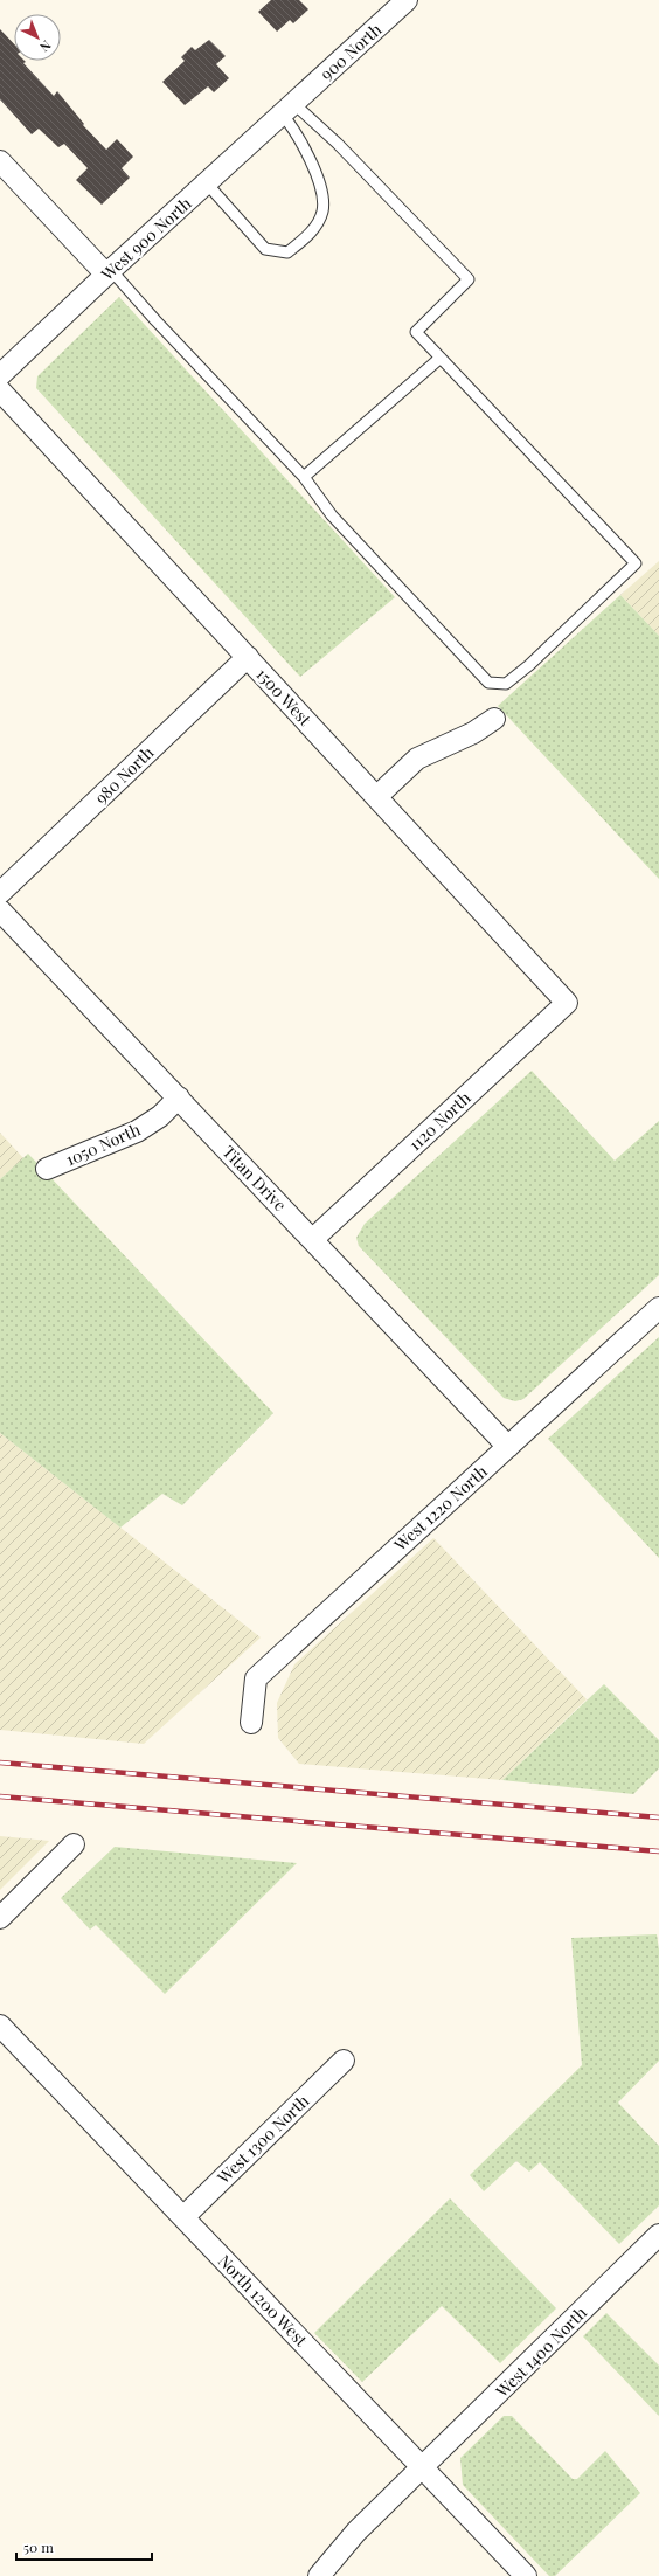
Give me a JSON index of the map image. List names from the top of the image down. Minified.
{"streets":{"street":["900 North","West 900 North","1500 West","980 North","1120 North","1050 North","Titan Drive","West 1220 North","West 1300 North","North 1200 West","West 1400 North"]},"crossings":[["900 North","West 900 North"],["1500 West","980 North"],["1500 West","1120 North"],["1120 North","Titan Drive"],["1050 North","Titan Drive"],["Titan Drive","West 1220 North"],["West 1300 North","North 1200 West"],["North 1200 West","West 1400 North"]],"scale_bar":"50 m","north":"bottom right"}
